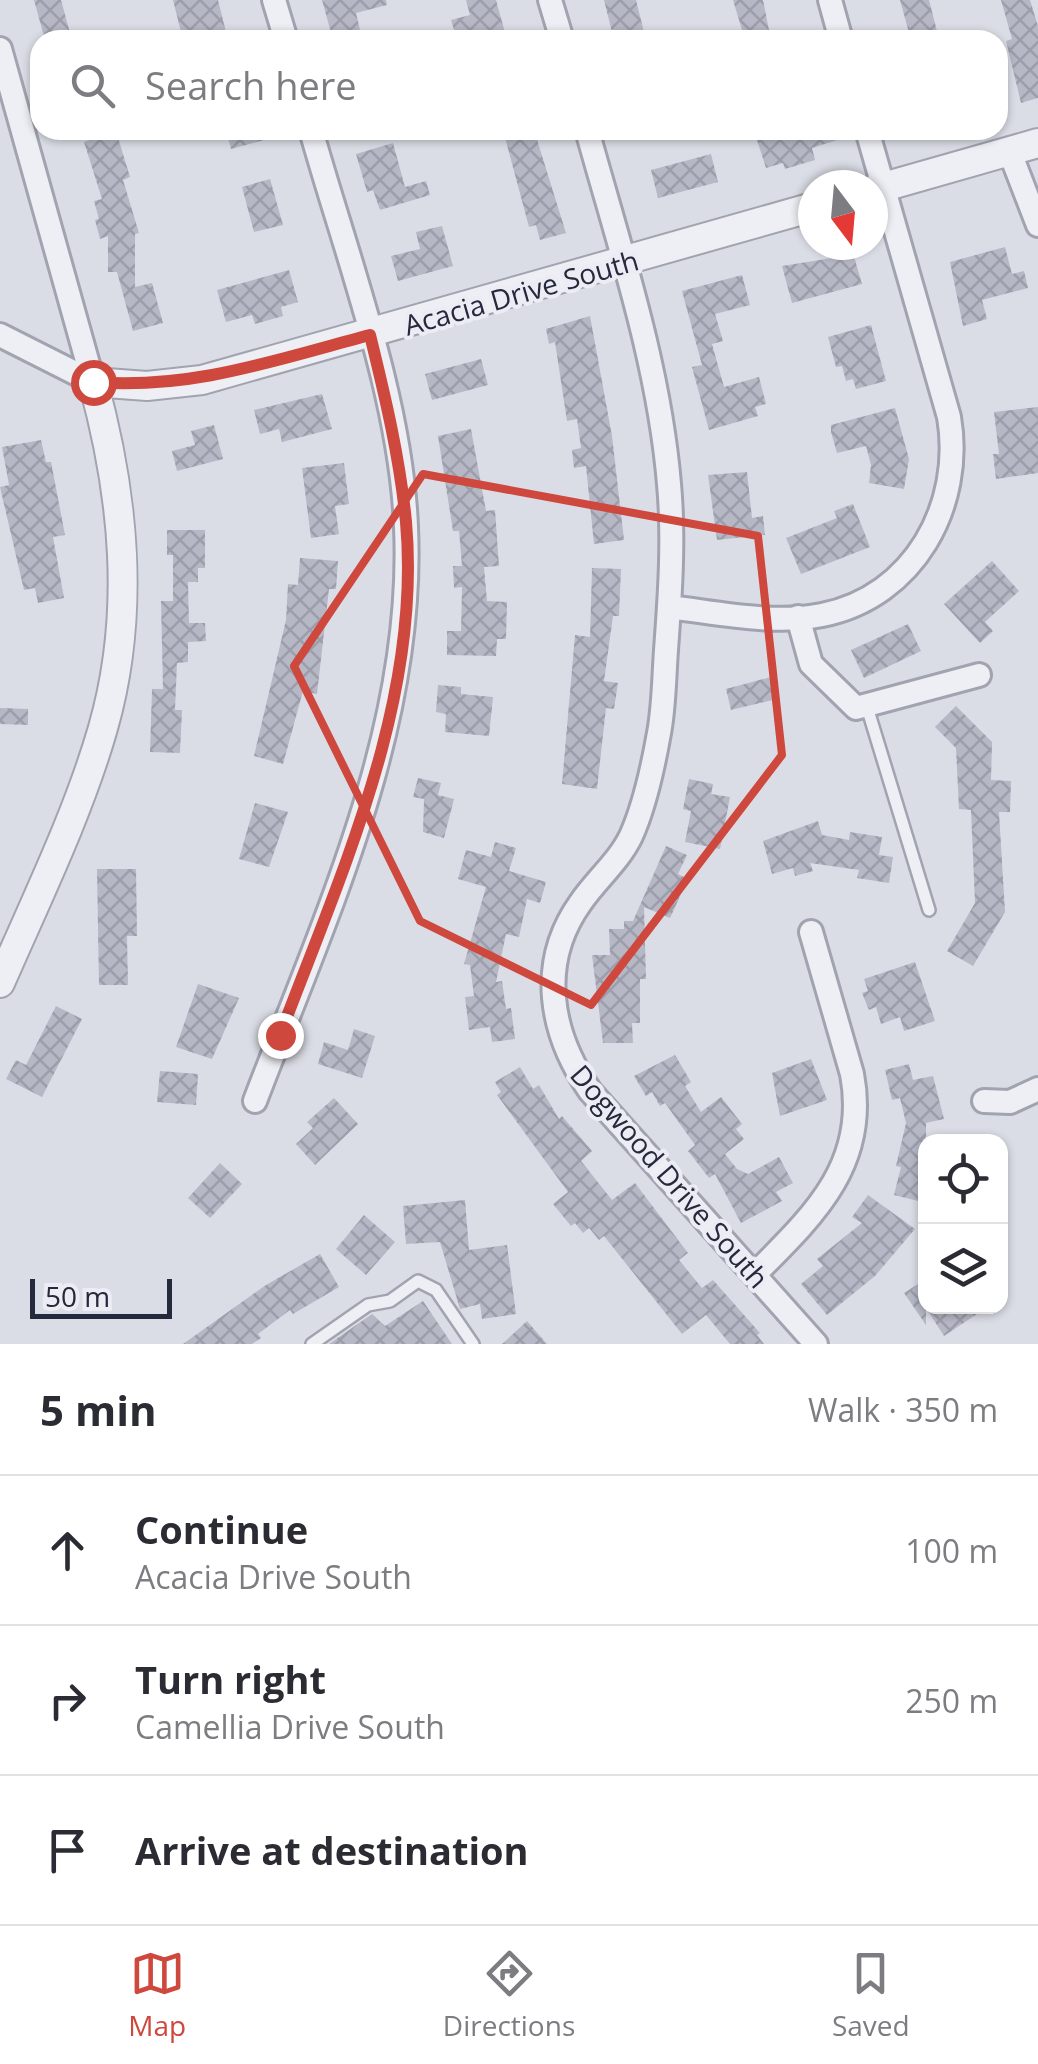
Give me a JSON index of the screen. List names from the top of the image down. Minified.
{"streets":{"street":["Acacia Drive South","Dogwood Drive South"]},"crossings":[["Acacia Drive South","Dogwood Drive South"]],"scale_bar":"50 m","north":"bottom","page":{"search":"Search here","scale":"50 m","heading":["5 min","Walk · 350 m"],"list":[["Continue","Acacia Drive South","100 m"],["Turn right","Camellia Drive South","250 m"],"Arrive at destination"],"nav":["Map","Directions","Saved"]}}
